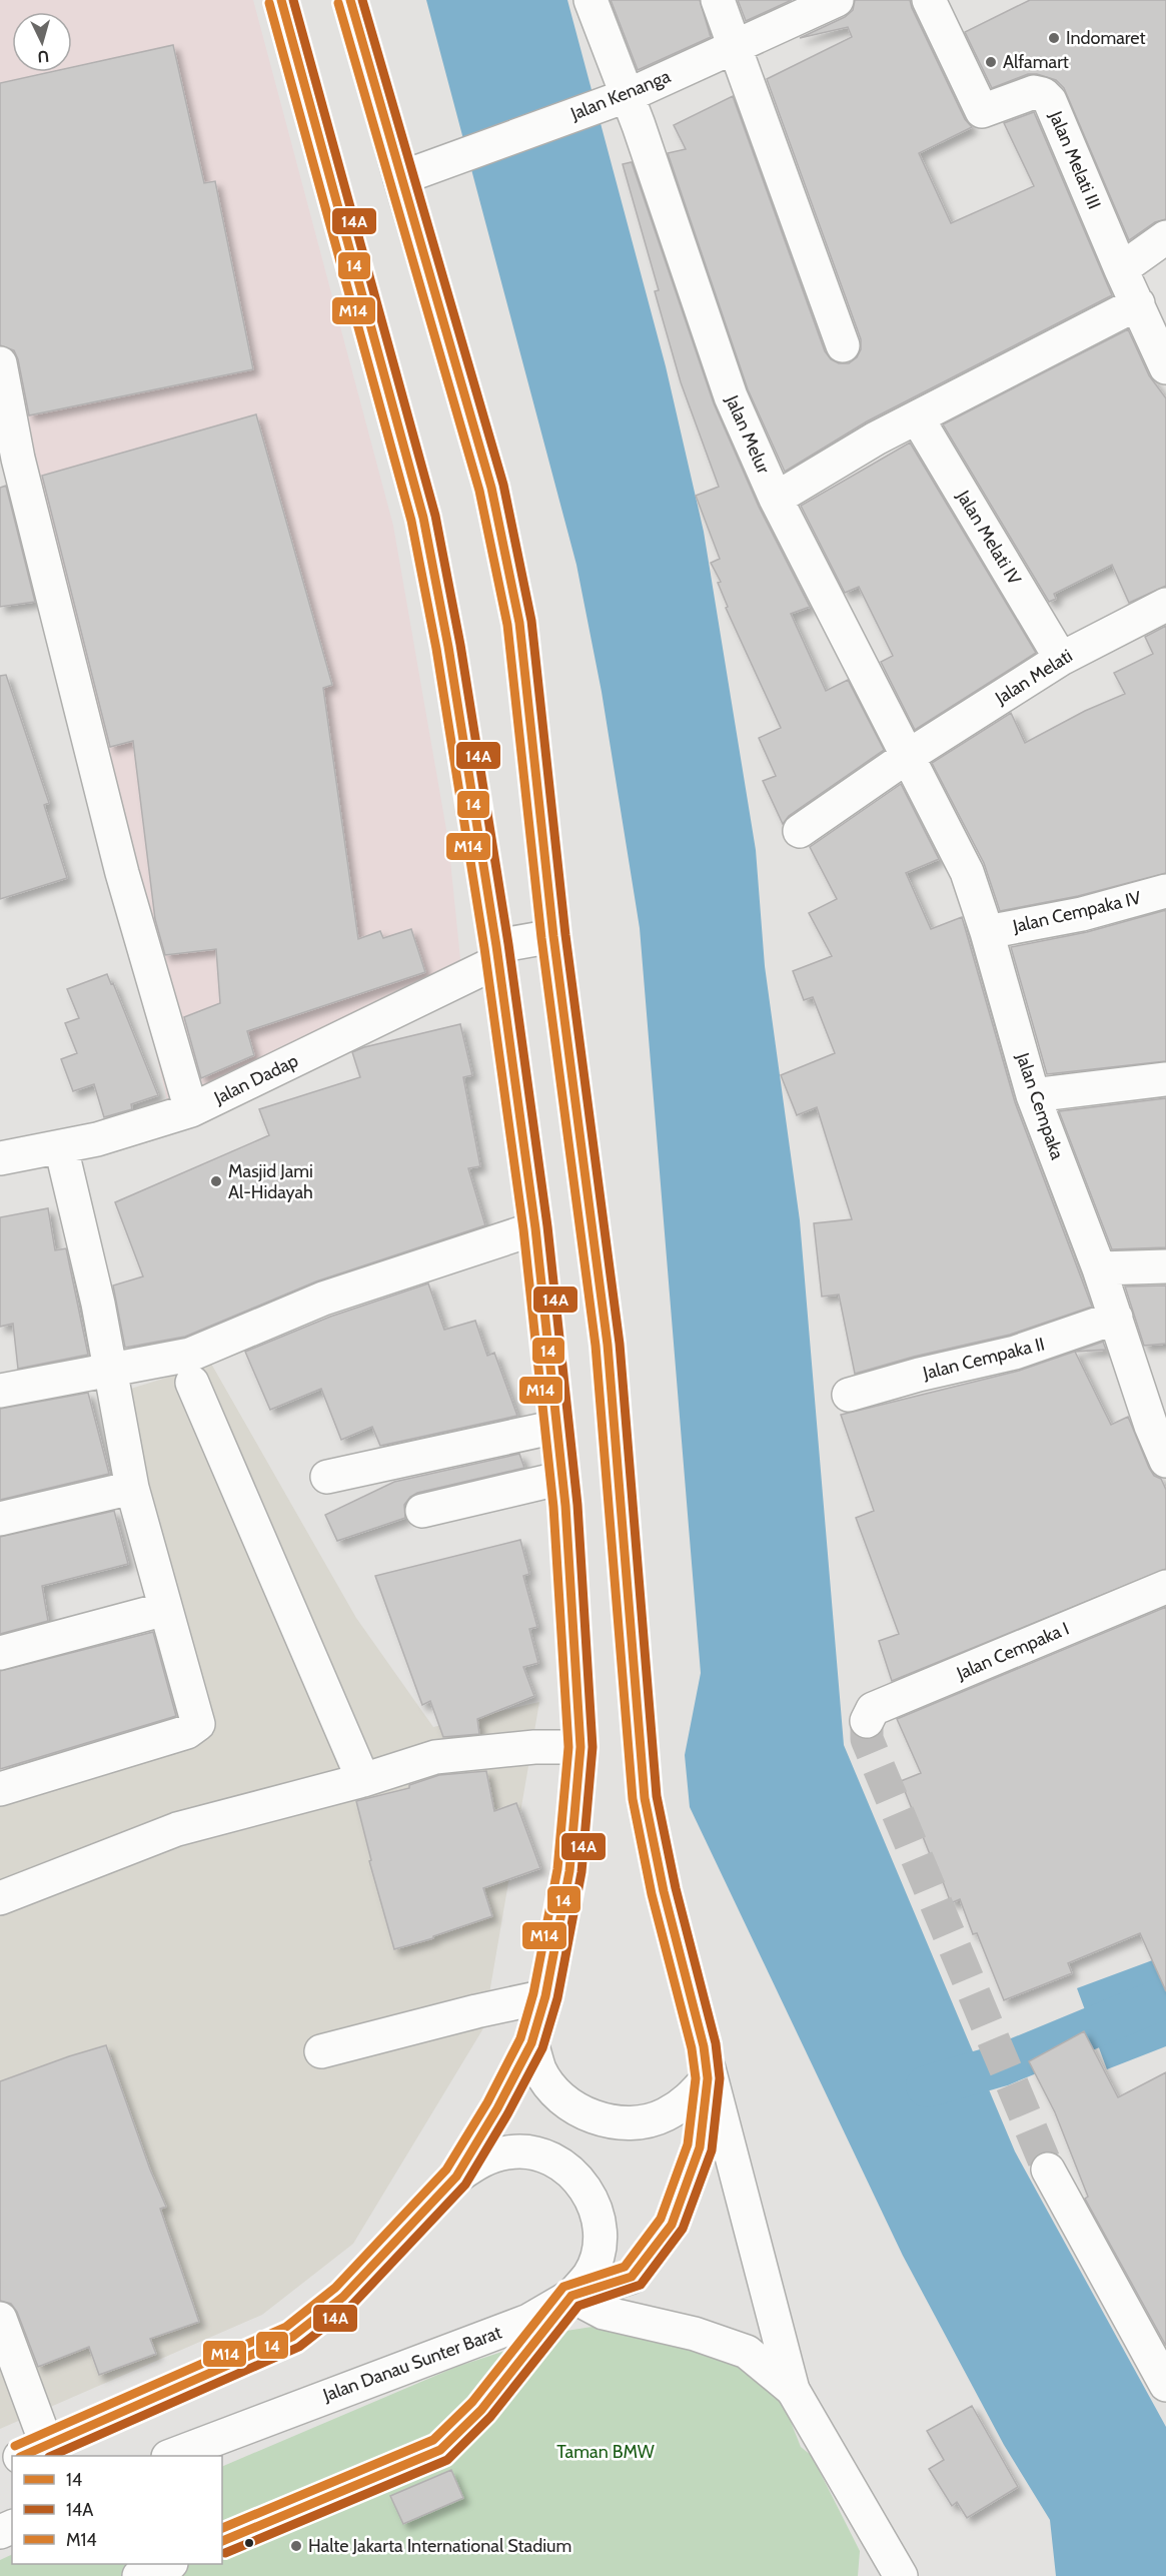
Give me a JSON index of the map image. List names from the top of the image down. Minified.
{"streets":{"street":["Jalan Kenanga","Jalan Melati III","Jalan Melur","Jalan Melati IV","Jalan Melati","Jalan Cempaka IV","Jalan Dadap","Jalan Cempaka","Jalan Cempaka II","Jalan Cempaka I","Jalan Danau Sunter Barat"]},"crossings":[["Jalan Kenanga","Jalan Melur"],["Jalan Kenanga","Jalan Danau Sunter Barat"],["Jalan Melur","Jalan Melati"],["Jalan Melur","Jalan Cempaka"],["Jalan Melati IV","Jalan Melati"],["Jalan Melati","Jalan Cempaka"],["Jalan Cempaka IV","Jalan Cempaka"],["Jalan Dadap","Jalan Danau Sunter Barat"],["Jalan Cempaka","Jalan Cempaka II"]],"parks":["Taman BMW"],"places":["Indomaret","Alfamart","Masjid Jami Al-Hidayah","Halte Jakarta International Stadium"],"lines":["transit line 14","transit line 14A","transit line M14"],"legend":["14","14A","M14"],"north":"bottom"}
